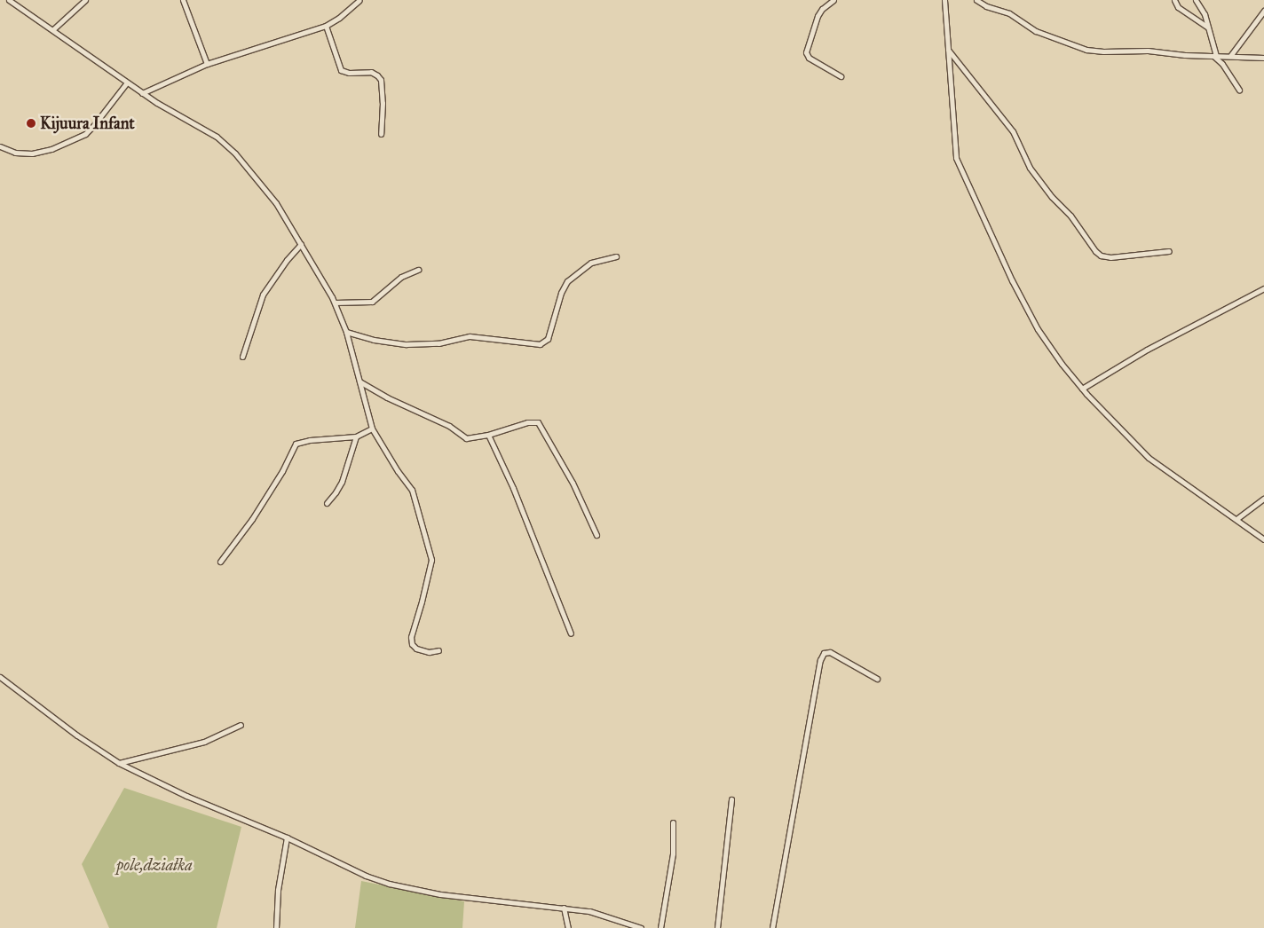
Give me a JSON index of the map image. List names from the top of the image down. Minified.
{"parks":["pole,działka"],"places":["Kijuura Infant"]}
